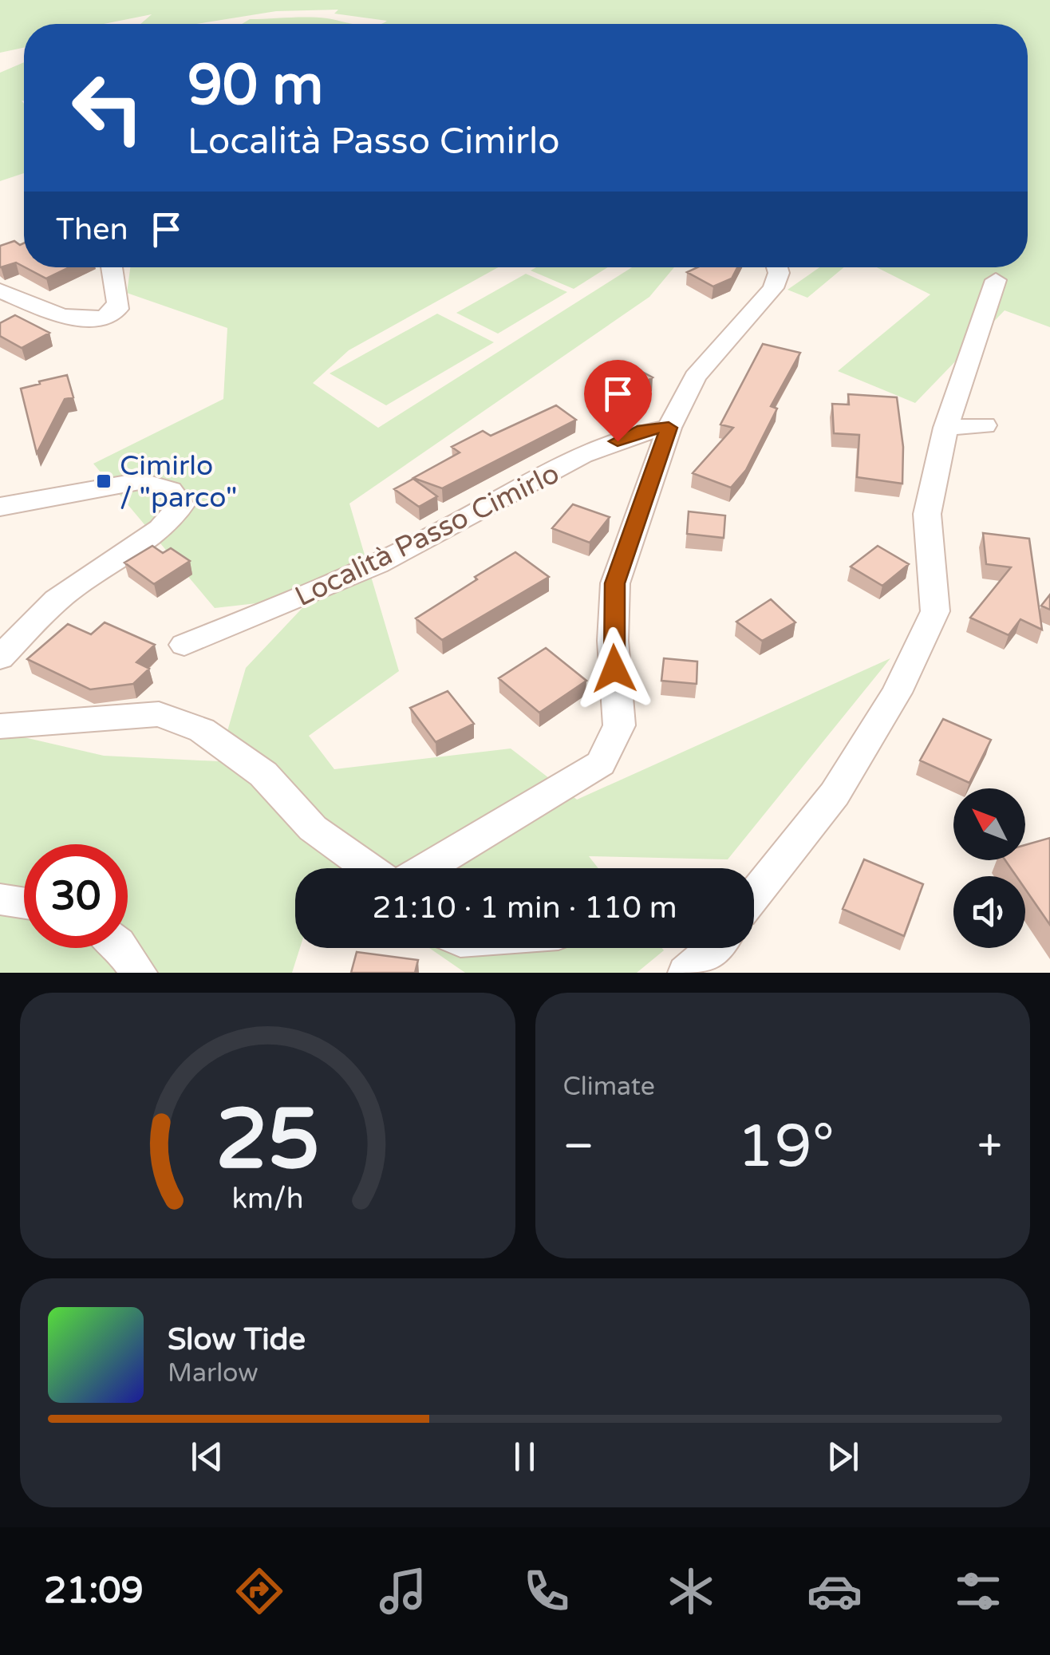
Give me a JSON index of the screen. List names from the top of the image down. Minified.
{"streets":{"street":["Località Passo Cimirlo"]},"places":{"transit":["Cimirlo / \"parco\""]},"north":"top left","page":{"turn":["90 m","Località Passo Cimirlo"],"then":"Then","limit":"30","trip":"21:10 · 1 min · 110 m","tile":"Climate","heat":["−","19°","+"],"song":["Slow Tide","Marlow"],"tabs":"21:09","gauge":["25","km/h"]}}
